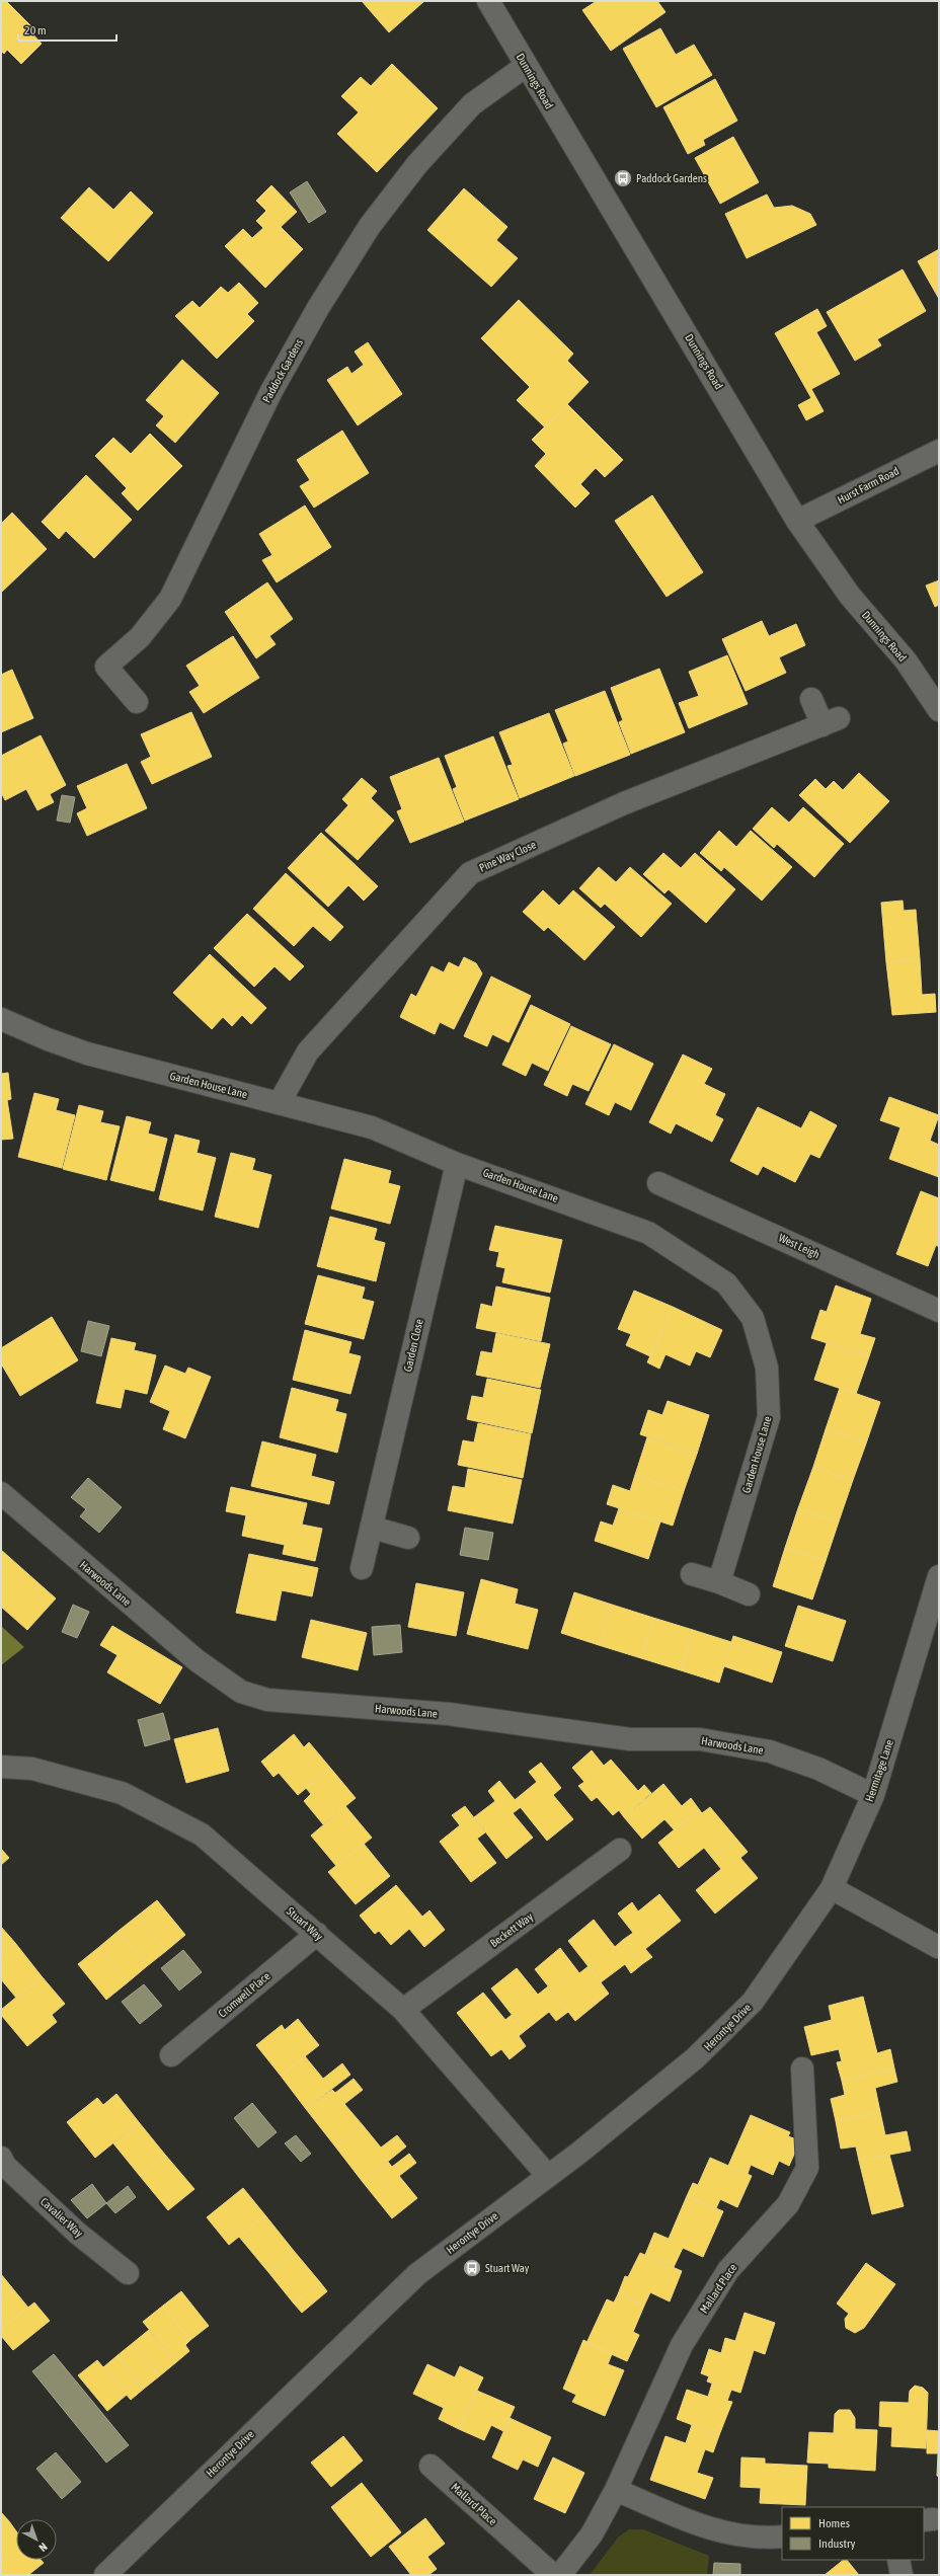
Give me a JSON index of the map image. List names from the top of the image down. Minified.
{"streets":{"street":["Dunnings Road","Paddock Gardens","Hurst Farm Road","Pine Way Close","Garden House Lane","West Leigh","Garden Close","Harwoods Lane","Hermitage Lane","Stuart Way","Beckett Way","Cromwell Place","Herontye Drive","Cavalier Way","Mallard Place"]},"crossings":[["Dunnings Road","Paddock Gardens"],["Dunnings Road","Hurst Farm Road"],["Pine Way Close","Garden House Lane"],["Garden House Lane","Garden Close"],["Harwoods Lane","Hermitage Lane"],["Hermitage Lane","Herontye Drive"],["Stuart Way","Beckett Way"],["Stuart Way","Cromwell Place"],["Stuart Way","Herontye Drive"]],"places":{"bus stop":["Paddock Gardens","Stuart Way"]},"legend":["Homes","Industry"],"scale_bar":"20 m","north":"bottom right"}
